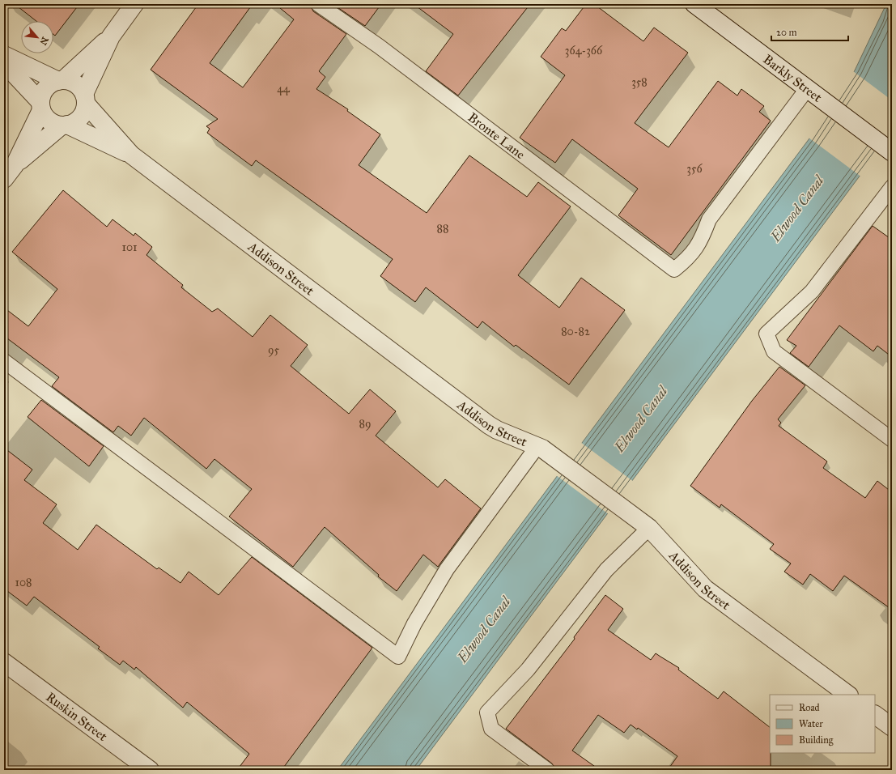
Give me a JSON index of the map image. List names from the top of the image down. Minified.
{"streets":{"street":["Barkly Street","Addison Street","Ruskin Street"],"lane":["Bronte Lane"]},"crossings":[["Barkly Street","Bronte Lane"]],"water":["Elwood Canal"],"house_numbers":["364-366","358","44","356","88","101","80-82","95","89","108"],"legend":["Road","Water","Building"],"scale_bar":"20 m","north":"bottom right"}
